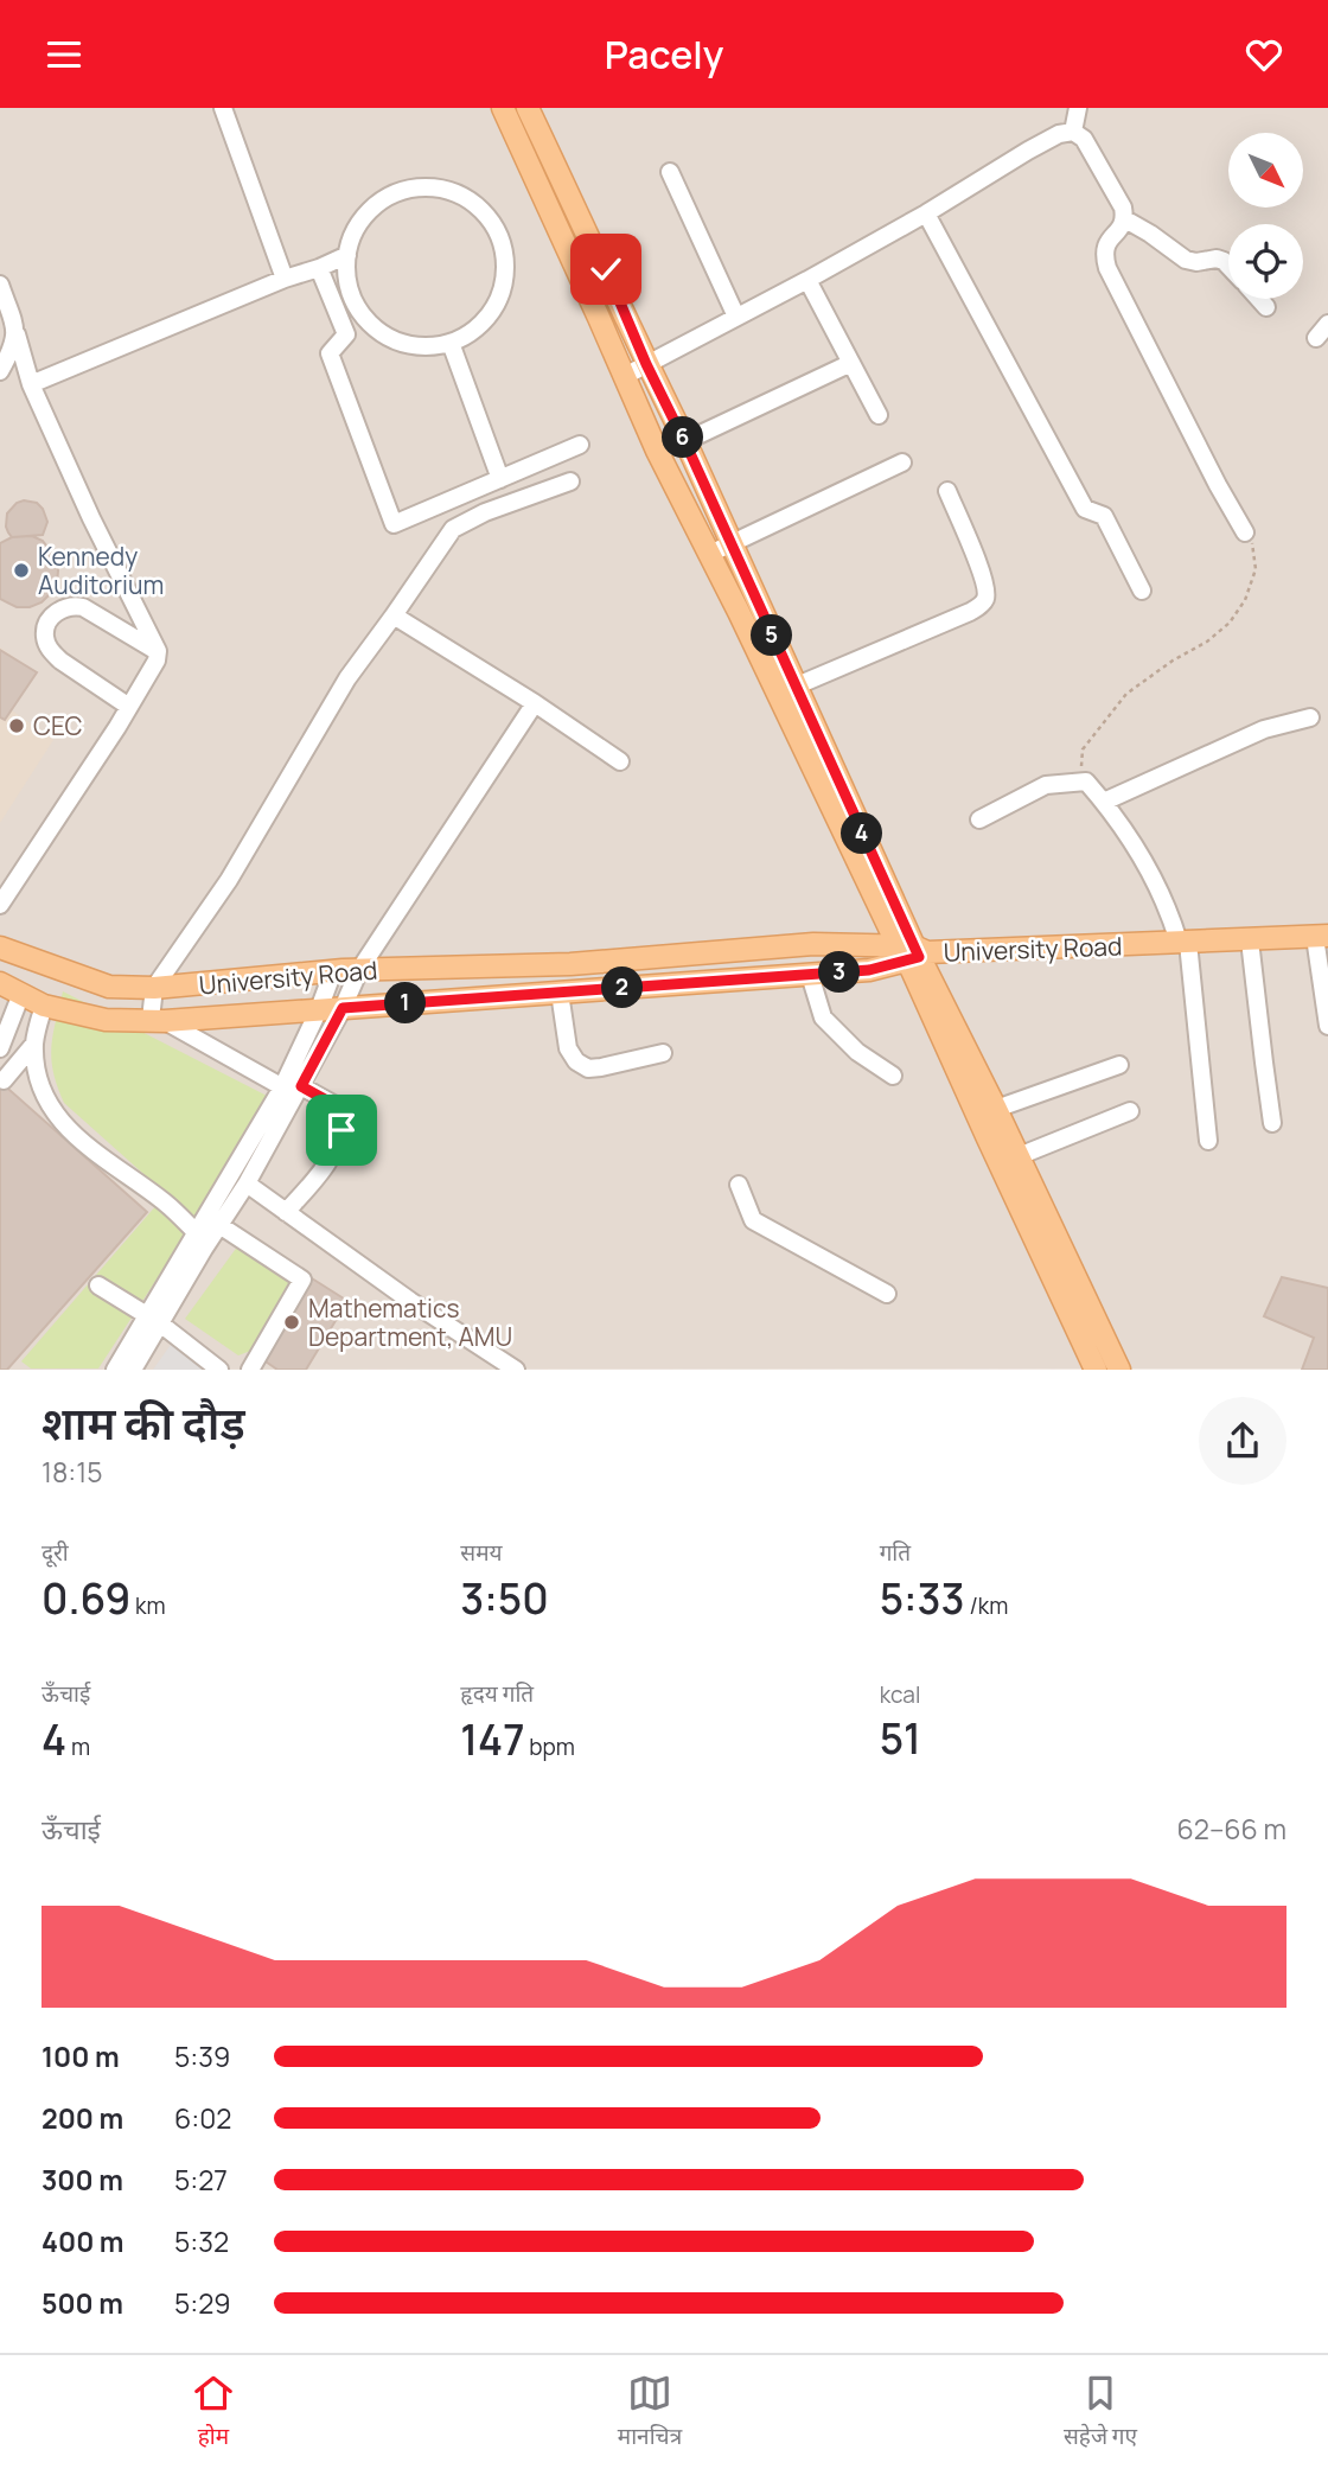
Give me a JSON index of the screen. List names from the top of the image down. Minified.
{"streets":{"main road":["University Road"]},"places":["Kennedy Auditorium","CEC","Mathematics Department, AMU"],"north":"bottom right","page":{"header":"Pacely","pins":["6","5","4","3","2","1"],"heading":["शाम की दौड़","18:15"],"stats":[["दूरी","0.69 km"],["समय","3:50"],["गति","5:33 /km"],["ऊँचाई","4 m"],["हृदय गति","147 bpm"],["kcal","51"]],"chart":["ऊँचाई","62–66 m"],"list":[{"name":"100 m","note":"5:39"},{"name":"200 m","note":"6:02"},{"name":"300 m","note":"5:27"},{"name":"400 m","note":"5:32"},{"name":"500 m","note":"5:29"}],"tabs":["होम","मानचित्र","सहेजे गए"]}}
